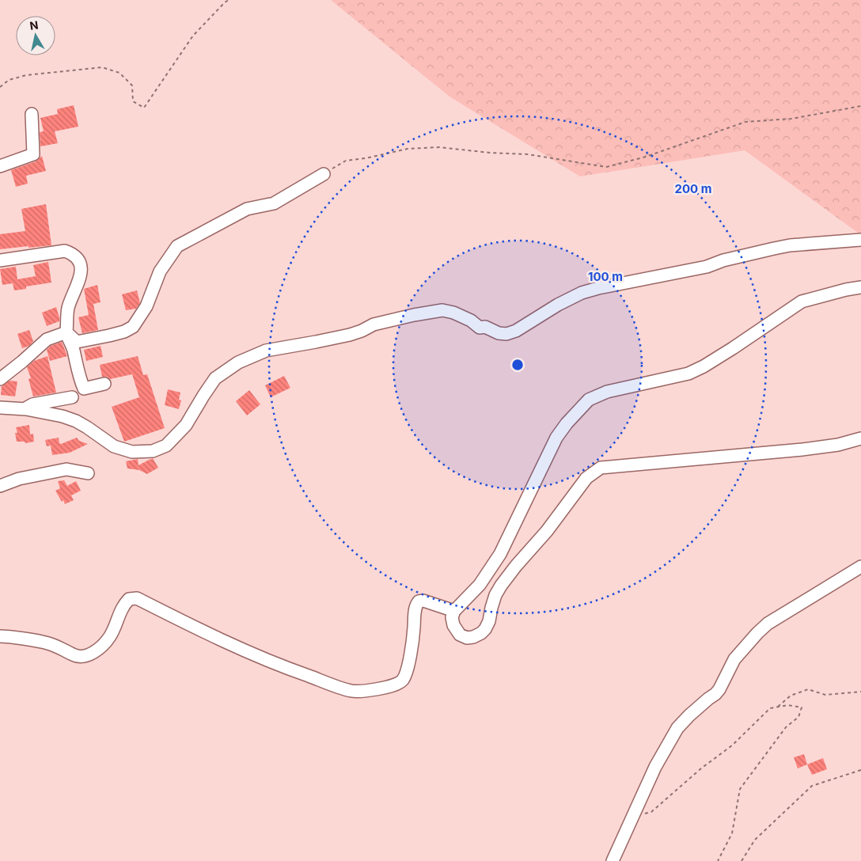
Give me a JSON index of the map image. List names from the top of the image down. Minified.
{"north":"top","rings":["200 m","100 m"]}
